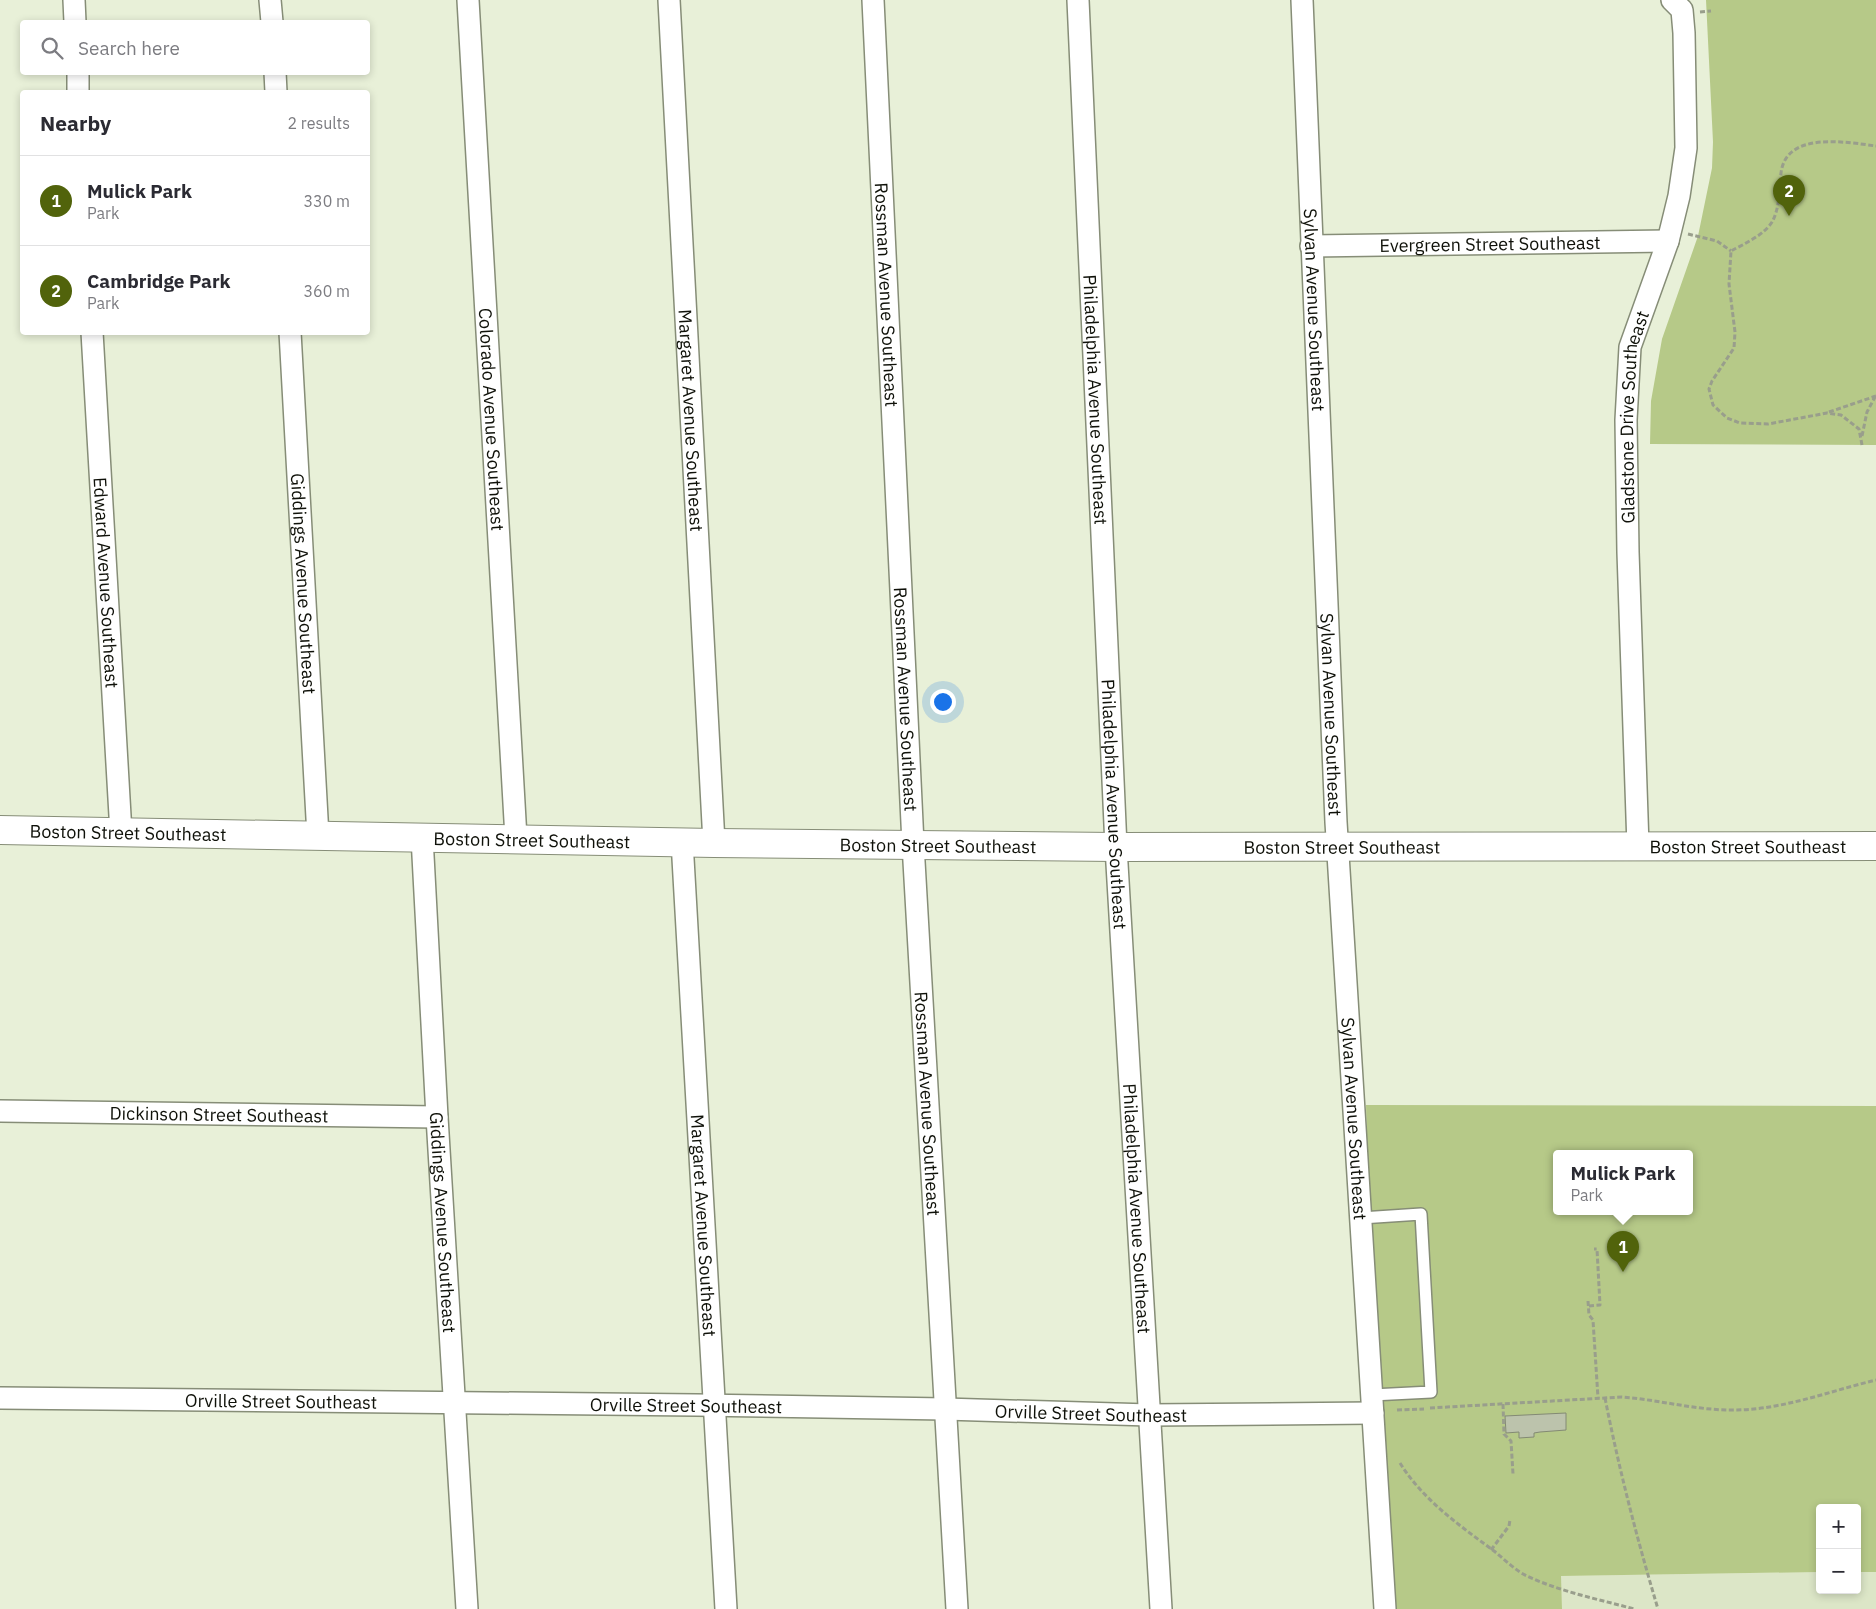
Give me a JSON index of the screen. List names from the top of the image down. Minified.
{"streets":{"street":["Evergreen Street Southeast","Rossman Avenue Southeast","Sylvan Avenue Southeast","Philadelphia Avenue Southeast","Gladstone Drive Southeast","Colorado Avenue Southeast","Margaret Avenue Southeast","Edward Avenue Southeast","Giddings Avenue Southeast","Boston Street Southeast","Dickinson Street Southeast","Orville Street Southeast"]},"crossings":[["Evergreen Street Southeast","Sylvan Avenue Southeast"],["Evergreen Street Southeast","Gladstone Drive Southeast"],["Rossman Avenue Southeast","Boston Street Southeast"],["Rossman Avenue Southeast","Orville Street Southeast"],["Sylvan Avenue Southeast","Boston Street Southeast"],["Sylvan Avenue Southeast","Orville Street Southeast"],["Philadelphia Avenue Southeast","Boston Street Southeast"],["Philadelphia Avenue Southeast","Orville Street Southeast"],["Gladstone Drive Southeast","Boston Street Southeast"],["Colorado Avenue Southeast","Boston Street Southeast"],["Margaret Avenue Southeast","Boston Street Southeast"],["Margaret Avenue Southeast","Orville Street Southeast"],["Edward Avenue Southeast","Boston Street Southeast"],["Giddings Avenue Southeast","Boston Street Southeast"],["Giddings Avenue Southeast","Dickinson Street Southeast"],["Giddings Avenue Southeast","Orville Street Southeast"]],"page":{"search":"Search here","heading":["Nearby","2 results"],"list":[{"mark":"1","name":"Mulick Park","note":"Park","value":"330 m"},{"mark":"2","name":"Cambridge Park","note":"Park","value":"360 m"}],"pins":["2","1"],"popup":["Mulick Park","Park"],"map_buttons":["+","−"]}}
